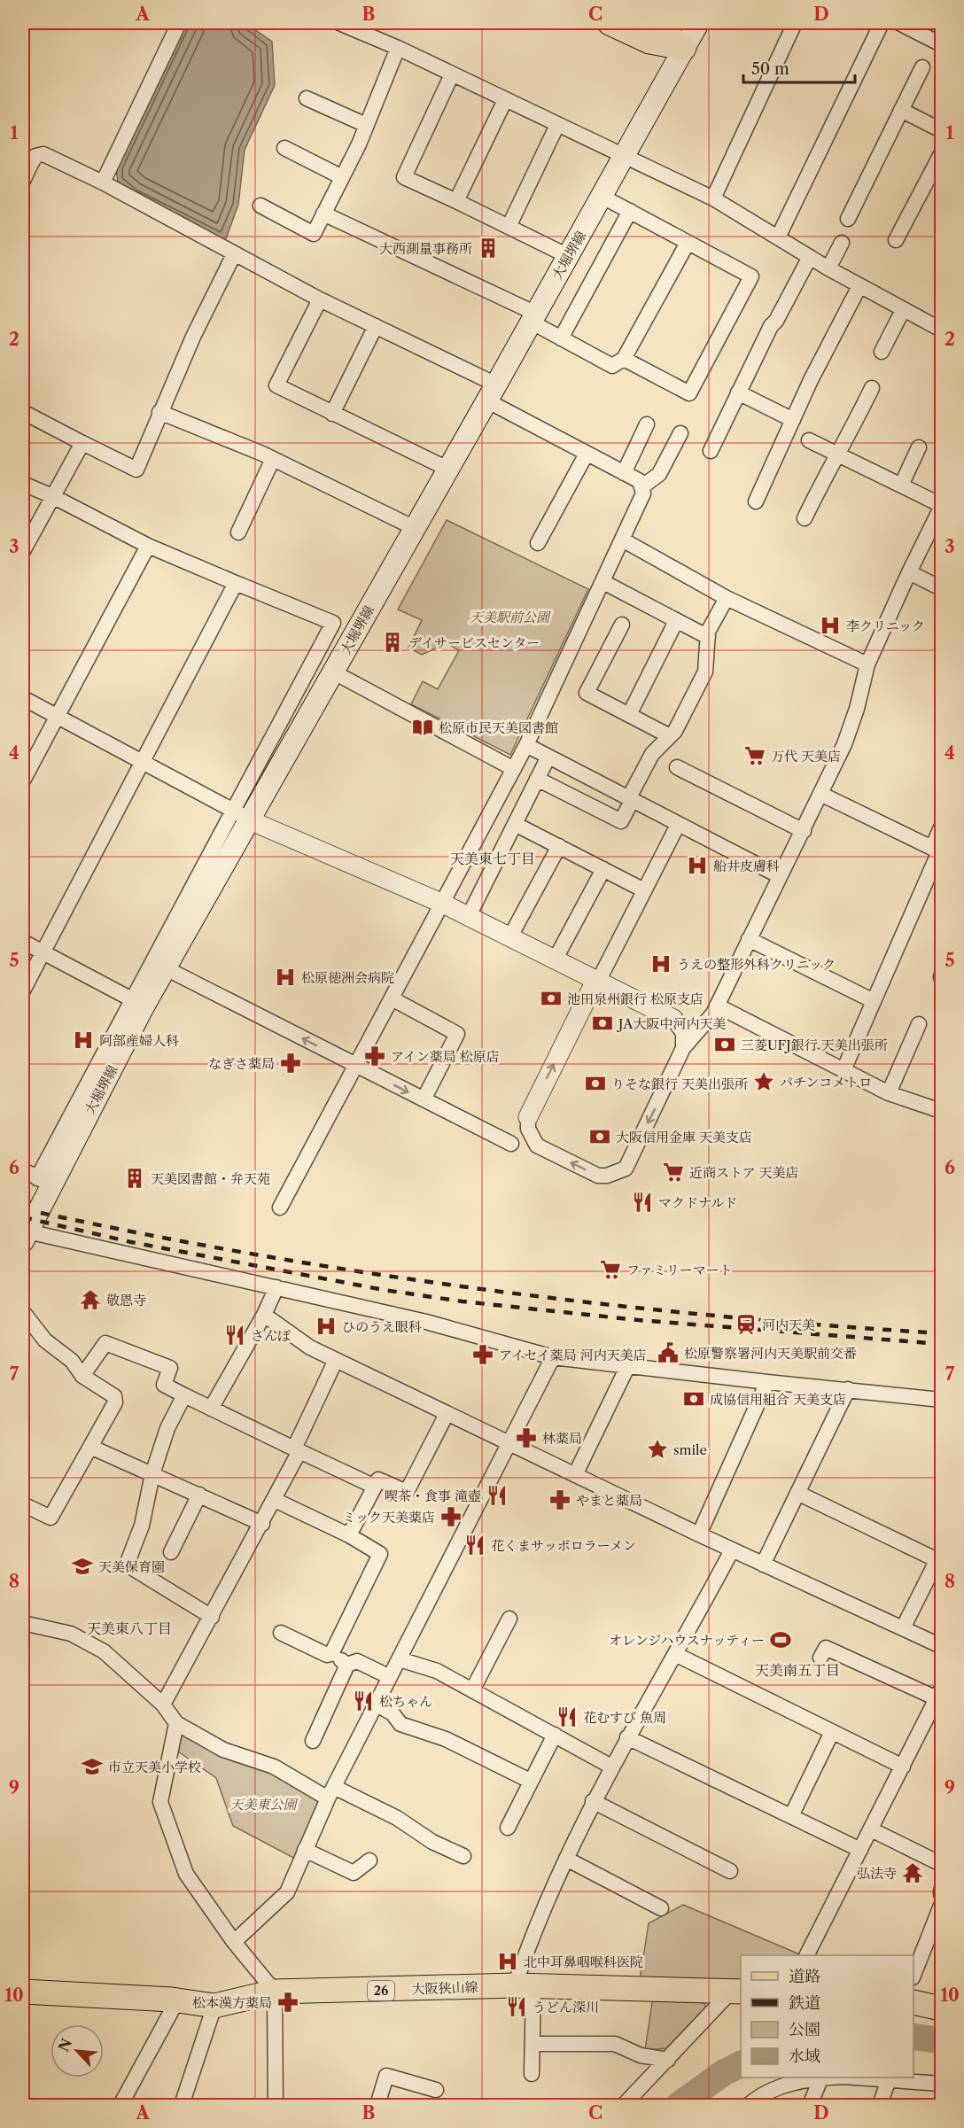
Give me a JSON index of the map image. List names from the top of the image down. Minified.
{"streets":{"main road":["大堀堺線","大阪狭山線","26"]},"districts":["天美東七丁目","天美東八丁目","天美南五丁目"],"parks":["天美駅前公園","天美東公園"],"places":{"building":["大西測量事務所","デイサービスセンター","天美図書館・弁天苑"],"hospital":["李クリニック","船井皮膚科","うえの整形外科クリニック","松原徳洲会病院","阿部産婦人科","ひのうえ眼科","北中耳鼻咽喉科医院"],"library":["松原市民天美図書館"],"supermarket":["万代 天美店","近商ストア 天美店","ファミリーマート"],"bank":["池田泉州銀行 松原支店","JA大阪中河内天美","三菱UFJ銀行 天美出張所","りそな銀行 天美出張所","大阪信用金庫 天美支店","成協信用組合 天美支店"],"pharmacy":["アイン薬局 松原店","なぎさ薬局","アイセイ薬局 河内天美店","林薬局","やまと薬局","ミック天美薬店","松本漢方薬局"],"place":["パチンコメトロ","smile"],"restaurant":["マクドナルド","さんぽ","喫茶・食事 滝壺","花くまサッポロラーメン","松ちゃん","花むすび 魚周","うどん深川"],"temple":["敬恩寺","弘法寺"],"station":["河内天美"],"public building":["松原警察署河内天美駅前交番"],"school or university":["天美保育園","市立天美小学校"],"sports":["オレンジハウスナッティー"]},"legend":["道路","鉄道","公園","水域"],"scale_bar":"50 m","north":"top left","grid":{"columns":["A","B","C","D"],"rows":["1","2","3","4","5","6","7","8","9","10"]}}
